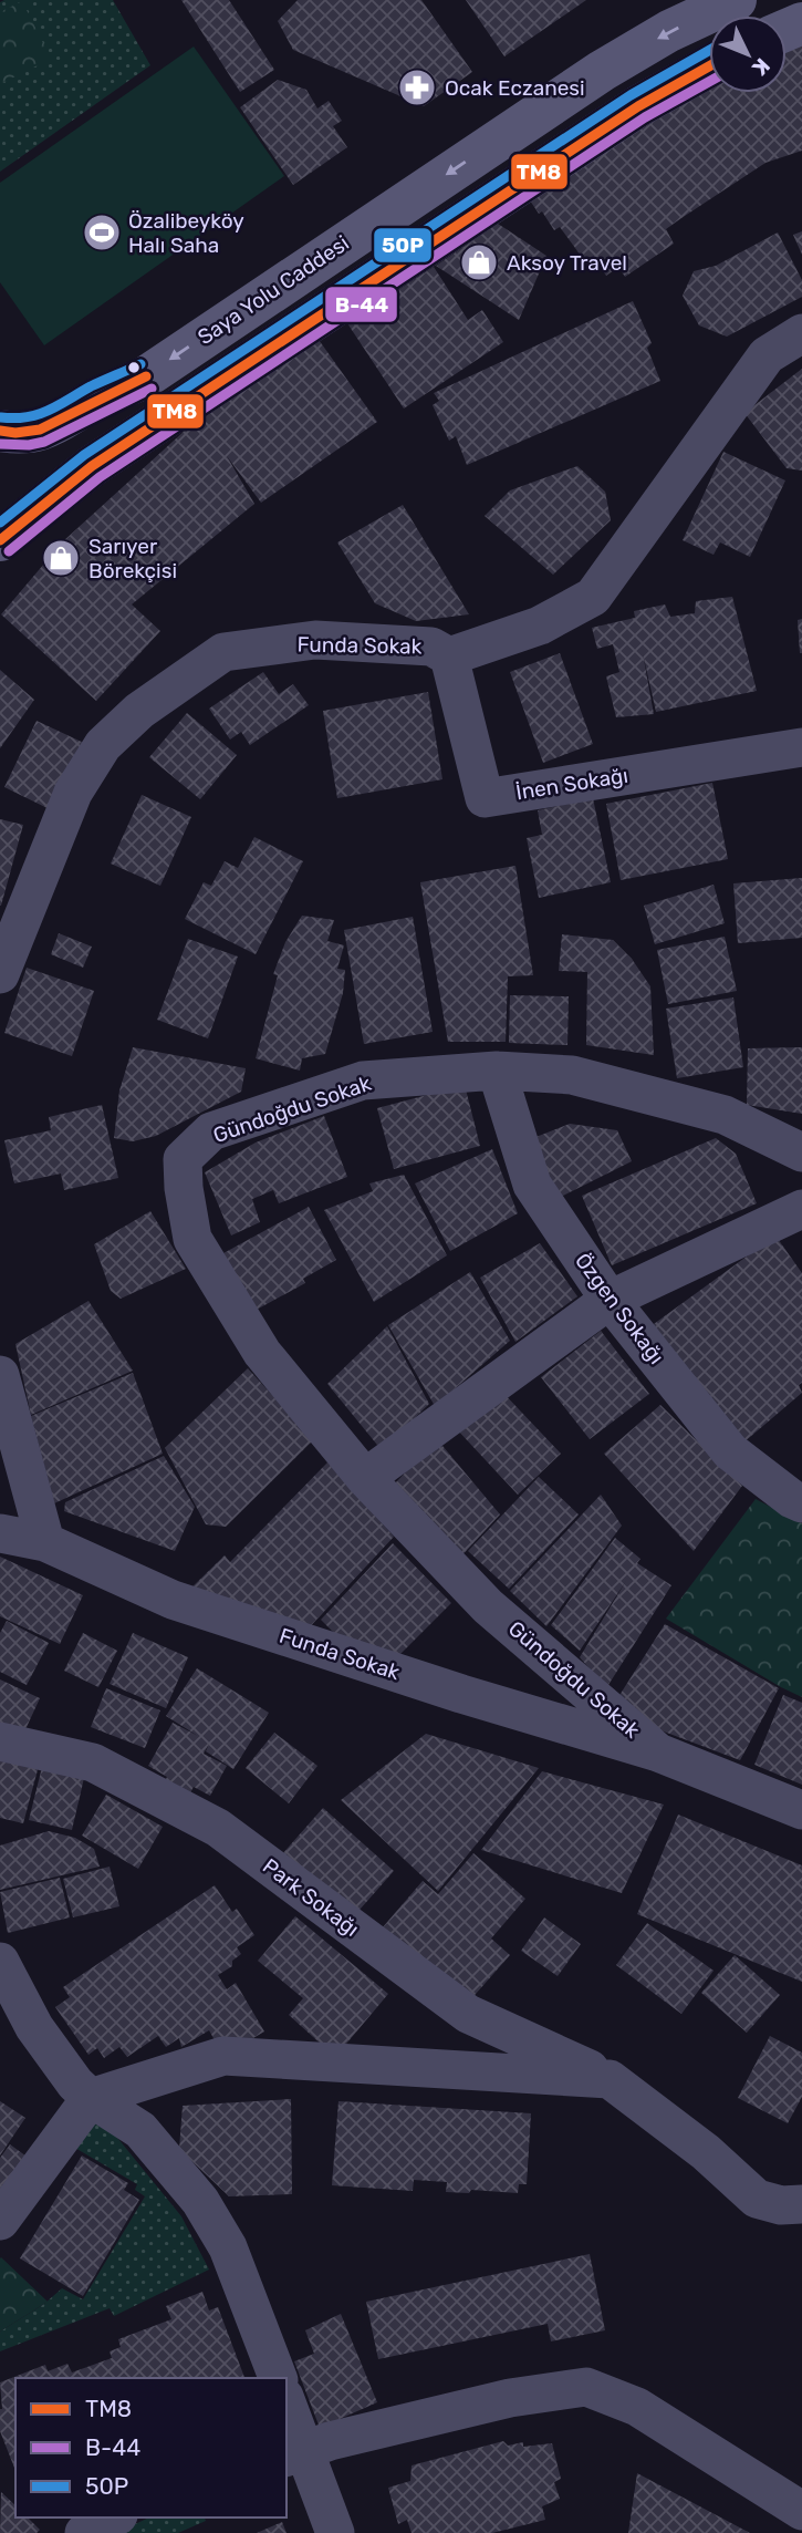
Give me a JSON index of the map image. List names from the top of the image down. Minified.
{"streets":{"main road":["Saya Yolu Caddesi"],"street":["Funda Sokak","İnen Sokağı","Gündoğdu Sokak","Özgen Sokağı","Park Sokağı"]},"crossings":[["Funda Sokak","İnen Sokağı"],["Funda Sokak","Gündoğdu Sokak"],["Gündoğdu Sokak","Özgen Sokağı"]],"places":{"pharmacy":["Ocak Eczanesi"],"sports":["Özalibeyköy Halı Saha"],"shop":["Aksoy Travel","Sarıyer Börekçisi"]},"lines":["transit line 50P","transit line TM8","transit line B-44"],"legend":["TM8","B-44","50P"],"north":"bottom right"}
